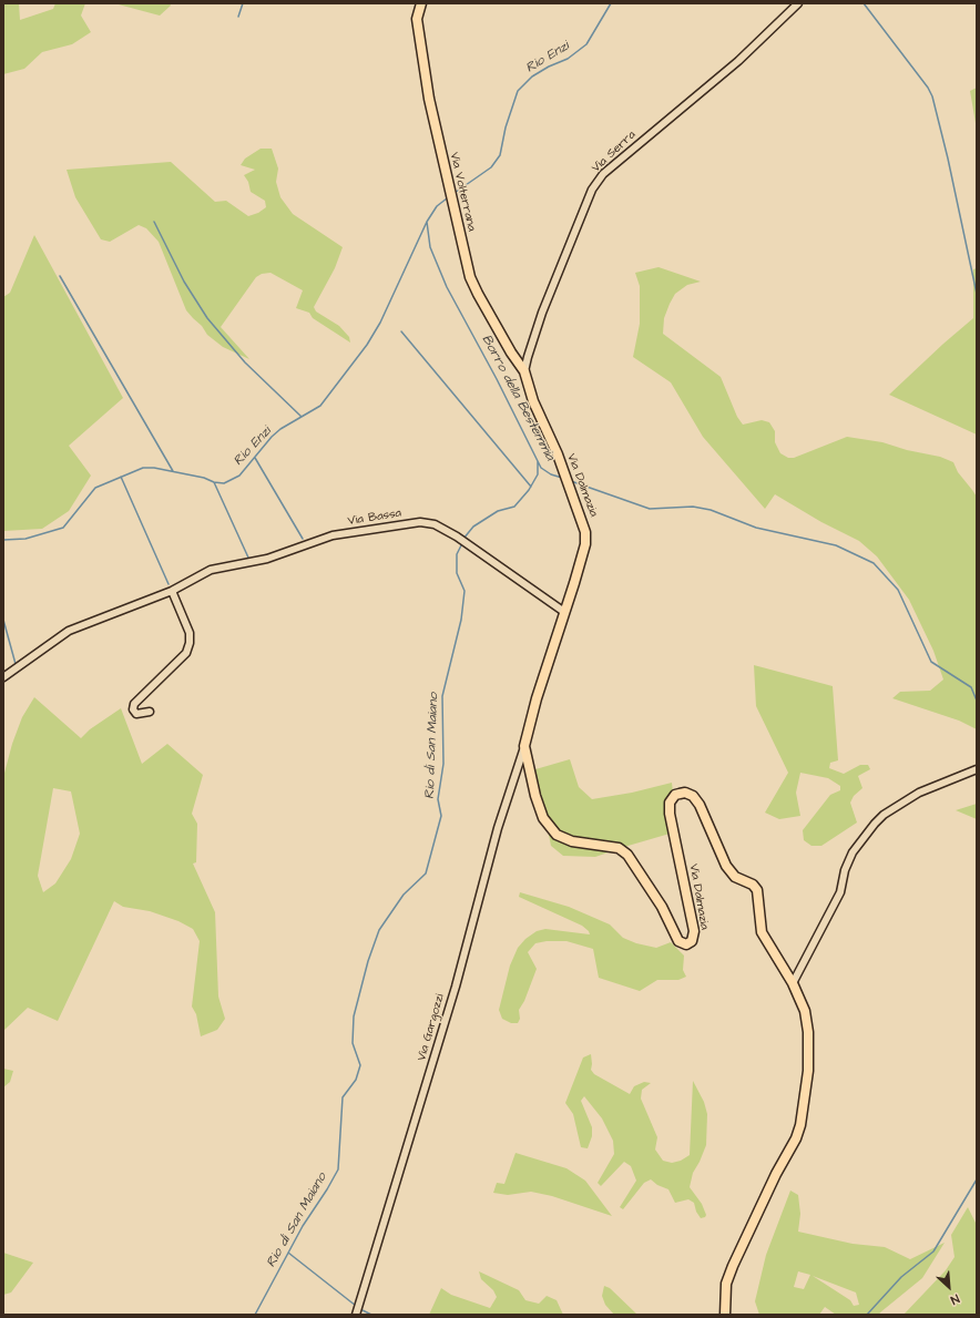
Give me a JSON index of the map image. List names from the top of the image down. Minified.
{"streets":{"main road":["Via Volterrana","Via Dalmazia"],"street":["Via Serra","Via Bassa","Via Gargozzi"]},"crossings":[["Via Serra","Via Volterrana"],["Via Serra","Via Dalmazia"],["Via Volterrana","Via Dalmazia"],["Via Dalmazia","Via Bassa"],["Via Dalmazia","Via Gargozzi"]],"water":["Rio Enzi","Borro della Bestemmia","Rio di San Maiano"],"north":"bottom right"}
